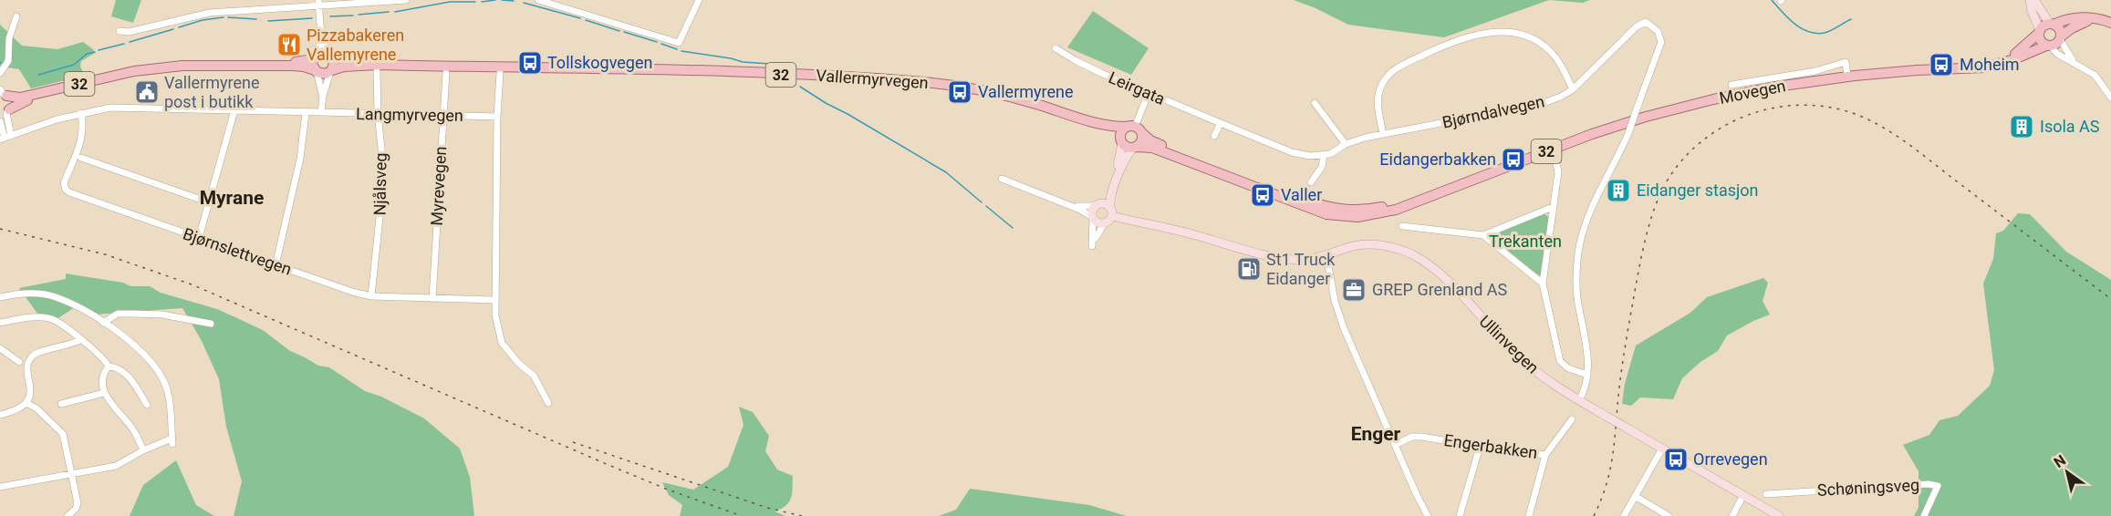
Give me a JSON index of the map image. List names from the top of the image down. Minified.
{"streets":{"main road":["32","Vallermyrvegen","Movegen","Ullinvegen"],"street":["Leirgata","Bjørndalvegen","Langmyrvegen","Njålsveg","Myrevegen","Bjørnslettvegen","Engerbakken","Schøningsveg"]},"crossings":[["32","Vallermyrvegen"],["32","Movegen"],["32","Langmyrvegen"],["Vallermyrvegen","Movegen"],["Vallermyrvegen","Njålsveg"],["Leirgata","Bjørndalvegen"],["Langmyrvegen","Njålsveg"],["Langmyrvegen","Myrevegen"],["Langmyrvegen","Bjørnslettvegen"],["Njålsveg","Bjørnslettvegen"],["Myrevegen","Bjørnslettvegen"]],"districts":["Myrane","Enger"],"parks":["Trekanten"],"places":{"restaurant":["Pizzabakeren Vallemyrene"],"bus stop":["Tollskogvegen","Moheim","Vallermyrene","Eidangerbakken","Valler","Orrevegen"],"public building":["Vallermyrene post i butikk"],"building":["Isola AS","Eidanger stasjon"],"fuel station":["St1 Truck Eidanger"],"office":["GREP Grenland AS"]},"north":"top left"}
